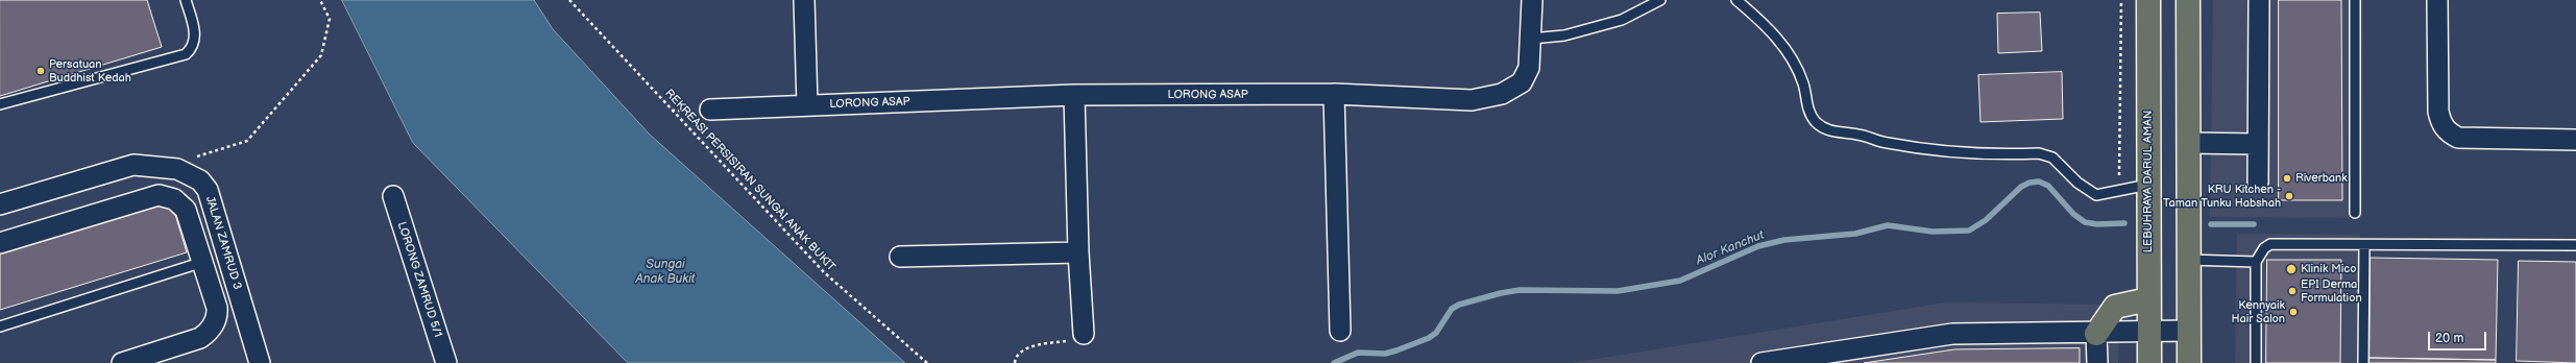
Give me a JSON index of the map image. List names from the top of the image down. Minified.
{"streets":{"main road":["LEBUHRAYA DARUL AMAN"],"street":["LORONG ASAP","JALAN ZAMRUD 3","LORONG ZAMRUD 5/1"],"path":["REKREASI PERSISIRAN SUNGAI ANAK BUKIT"]},"water":["Alor Kanchut","Sungai Anak Bukit"],"places":["Persatuan Buddhist Kedah","Riverbank","KRU Kitchen - Taman Tunku Habshah","Klinik Mico","EPI Derma Formulation","Kennyaik Hair Salon"],"scale_bar":"20 m"}
